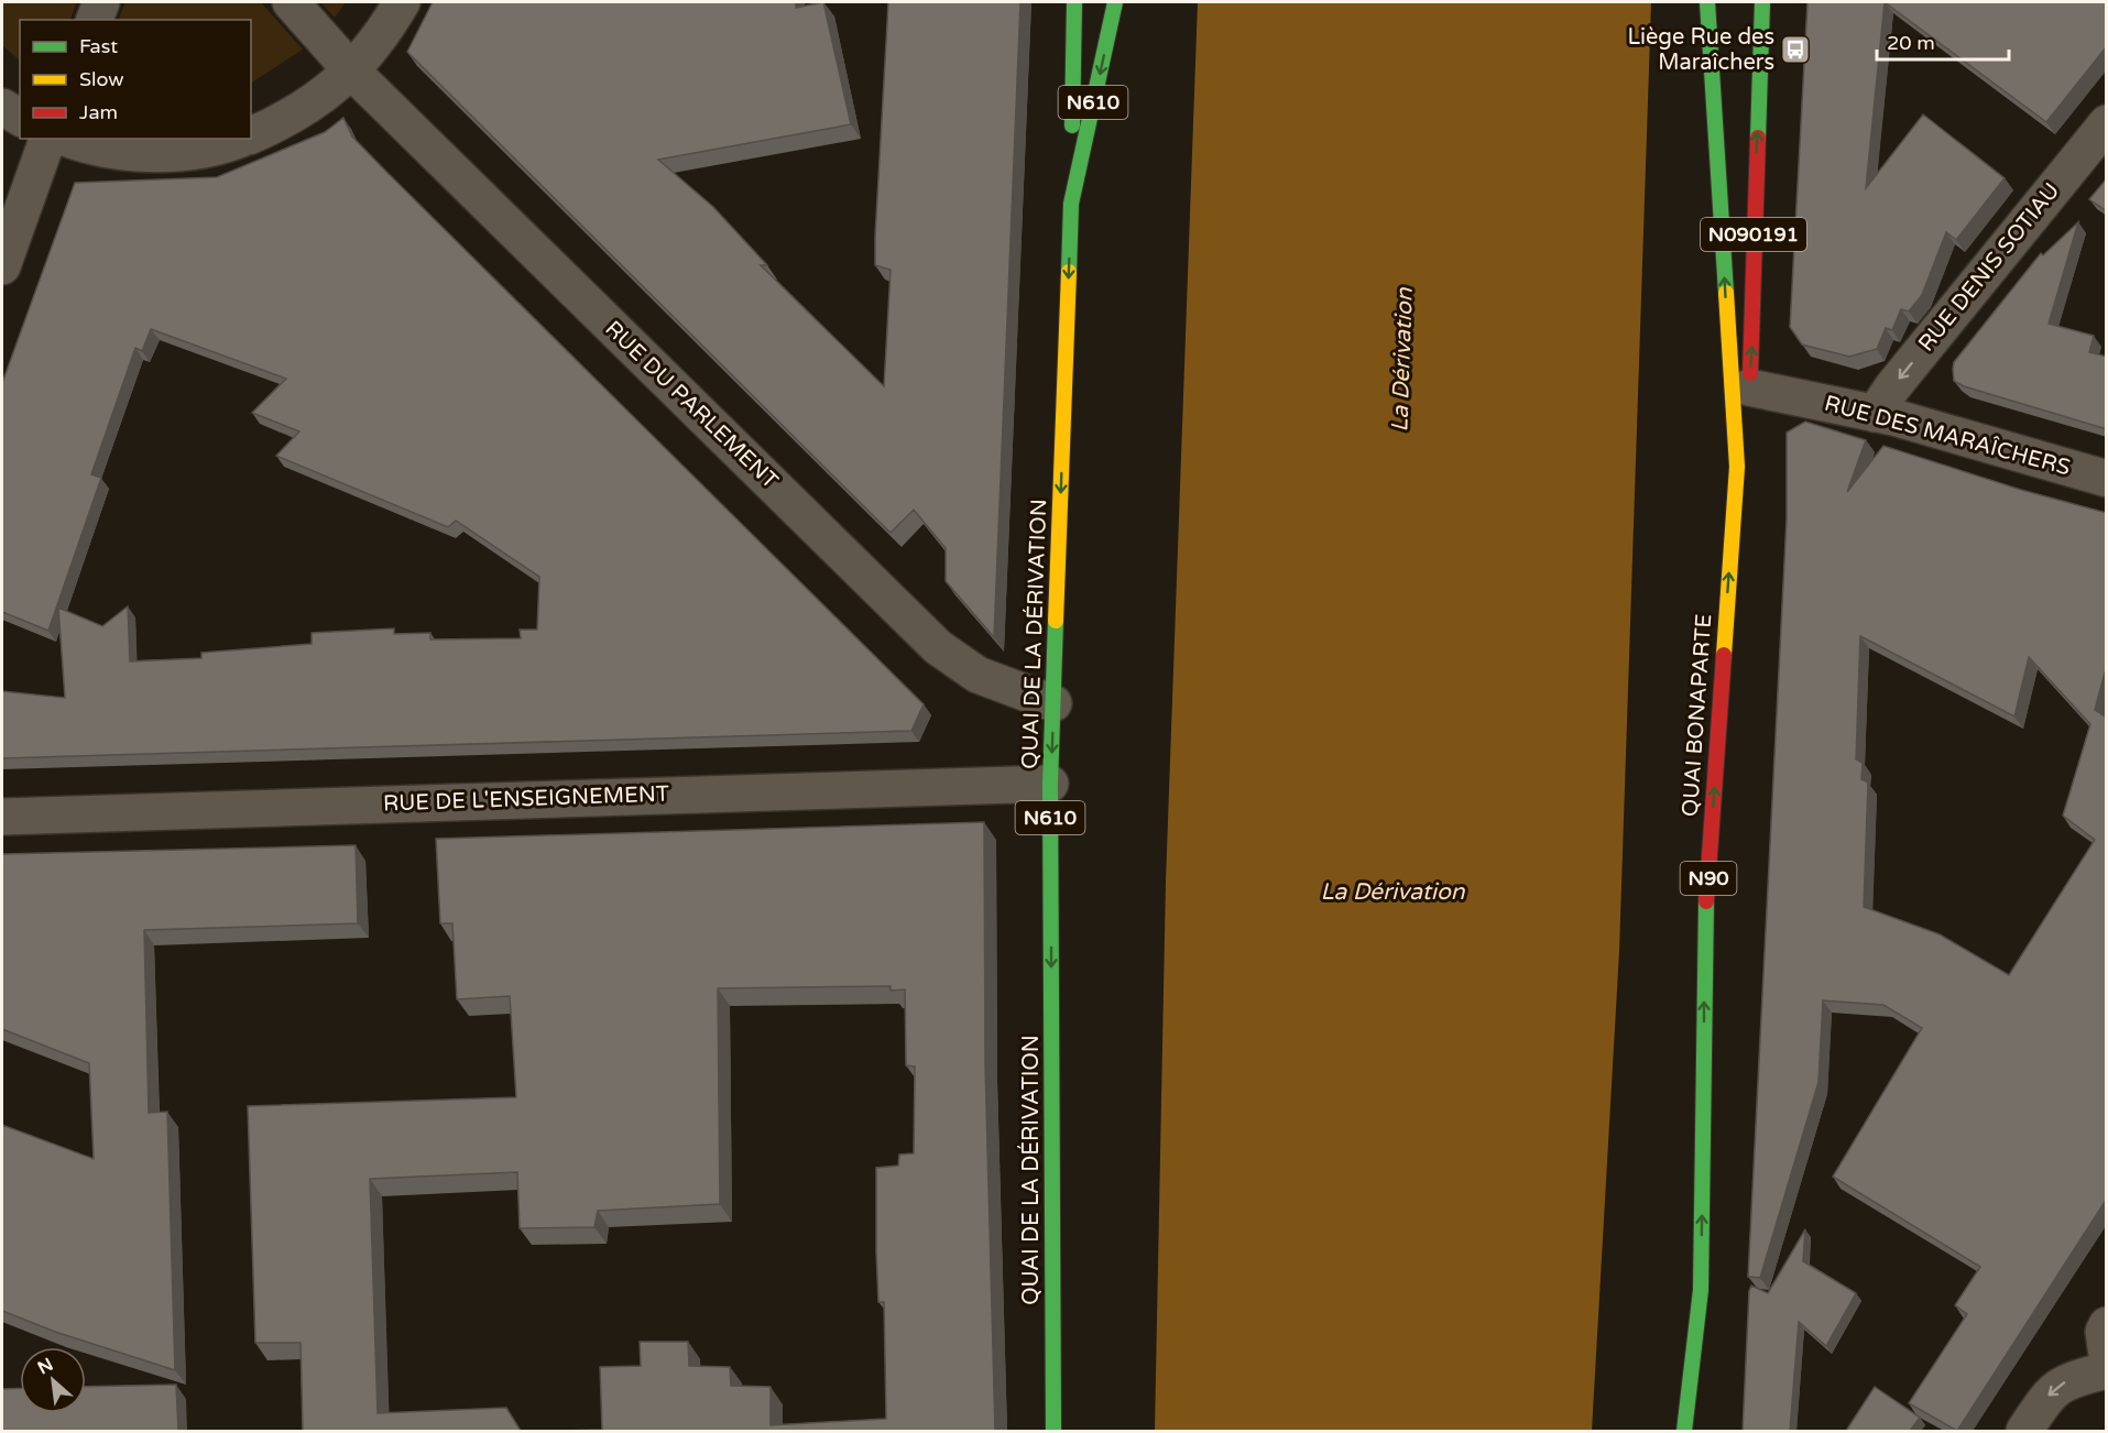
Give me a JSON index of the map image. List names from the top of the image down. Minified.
{"streets":{"main road":["N610","N090191","QUAI DE LA DÉRIVATION","QUAI BONAPARTE","N90"],"street":["RUE DENIS SOTIAU","RUE DU PARLEMENT","RUE DES MARAÎCHERS","RUE DE L'ENSEIGNEMENT"]},"crossings":[["N610","QUAI DE LA DÉRIVATION"],["N090191","RUE DES MARAÎCHERS"],["N090191","QUAI BONAPARTE"],["RUE DENIS SOTIAU","RUE DES MARAÎCHERS"],["RUE DU PARLEMENT","QUAI DE LA DÉRIVATION"],["QUAI DE LA DÉRIVATION","RUE DE L'ENSEIGNEMENT"]],"one_way":["RUE DENIS SOTIAU","QUAI DE LA DÉRIVATION"],"water":["La Dérivation"],"places":{"bus stop":["Liège Rue des Maraîchers"]},"legend":["Fast","Slow","Jam"],"scale_bar":"20 m","north":"top left"}
